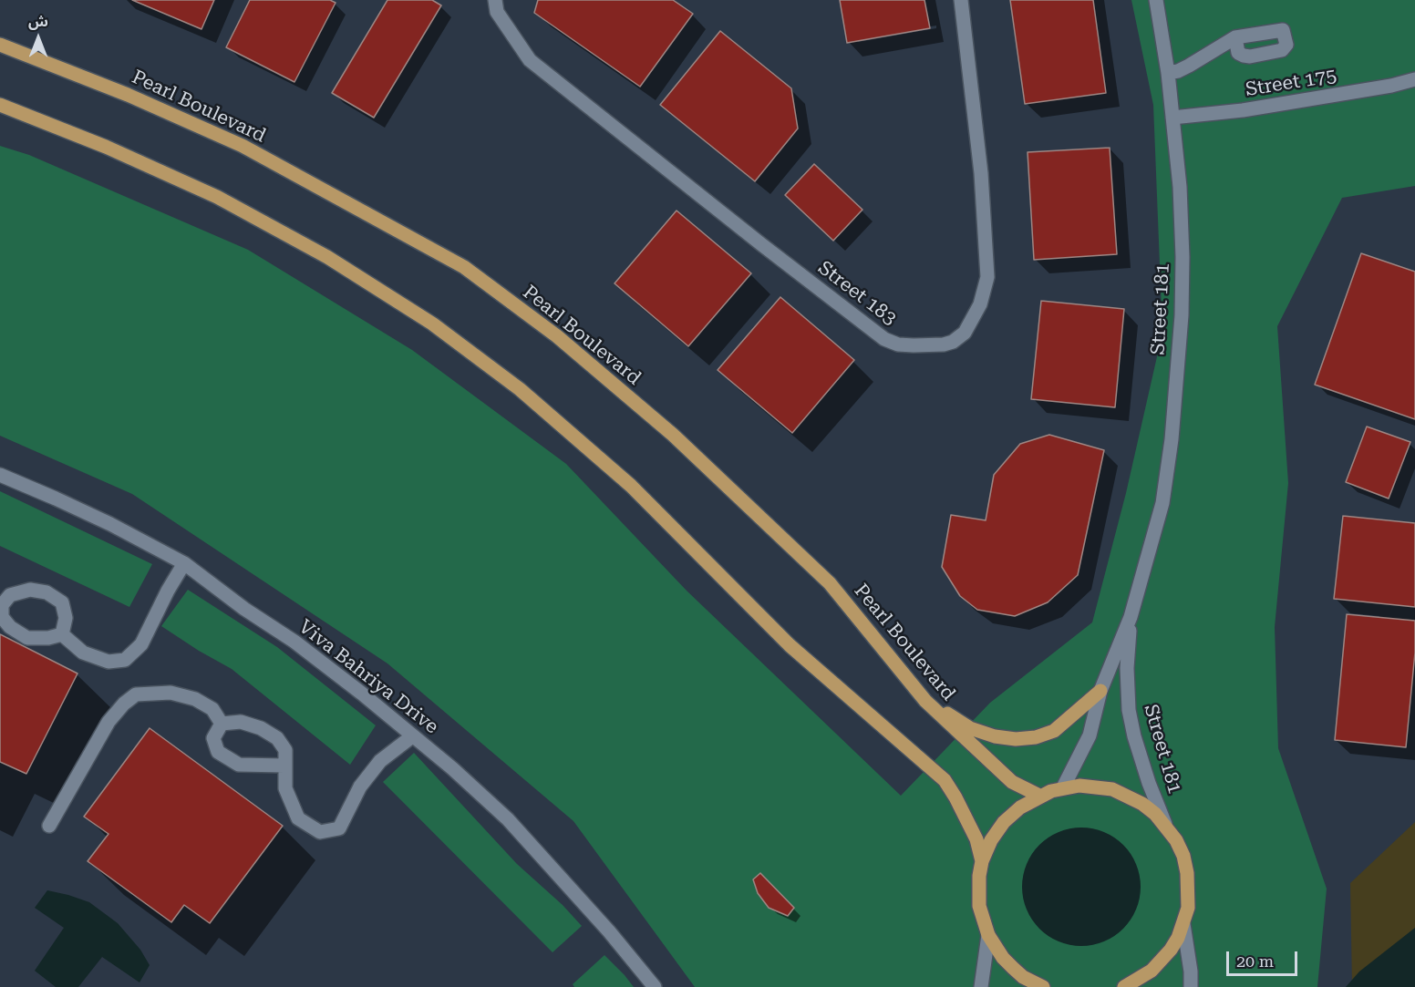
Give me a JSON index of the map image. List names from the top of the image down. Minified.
{"streets":{"main road":["Pearl Boulevard"],"street":["Street 175","Street 183","Street 181","Viva Bahriya Drive"]},"crossings":[["Street 175","Street 181"]],"scale_bar":"20 m","north":"top"}
